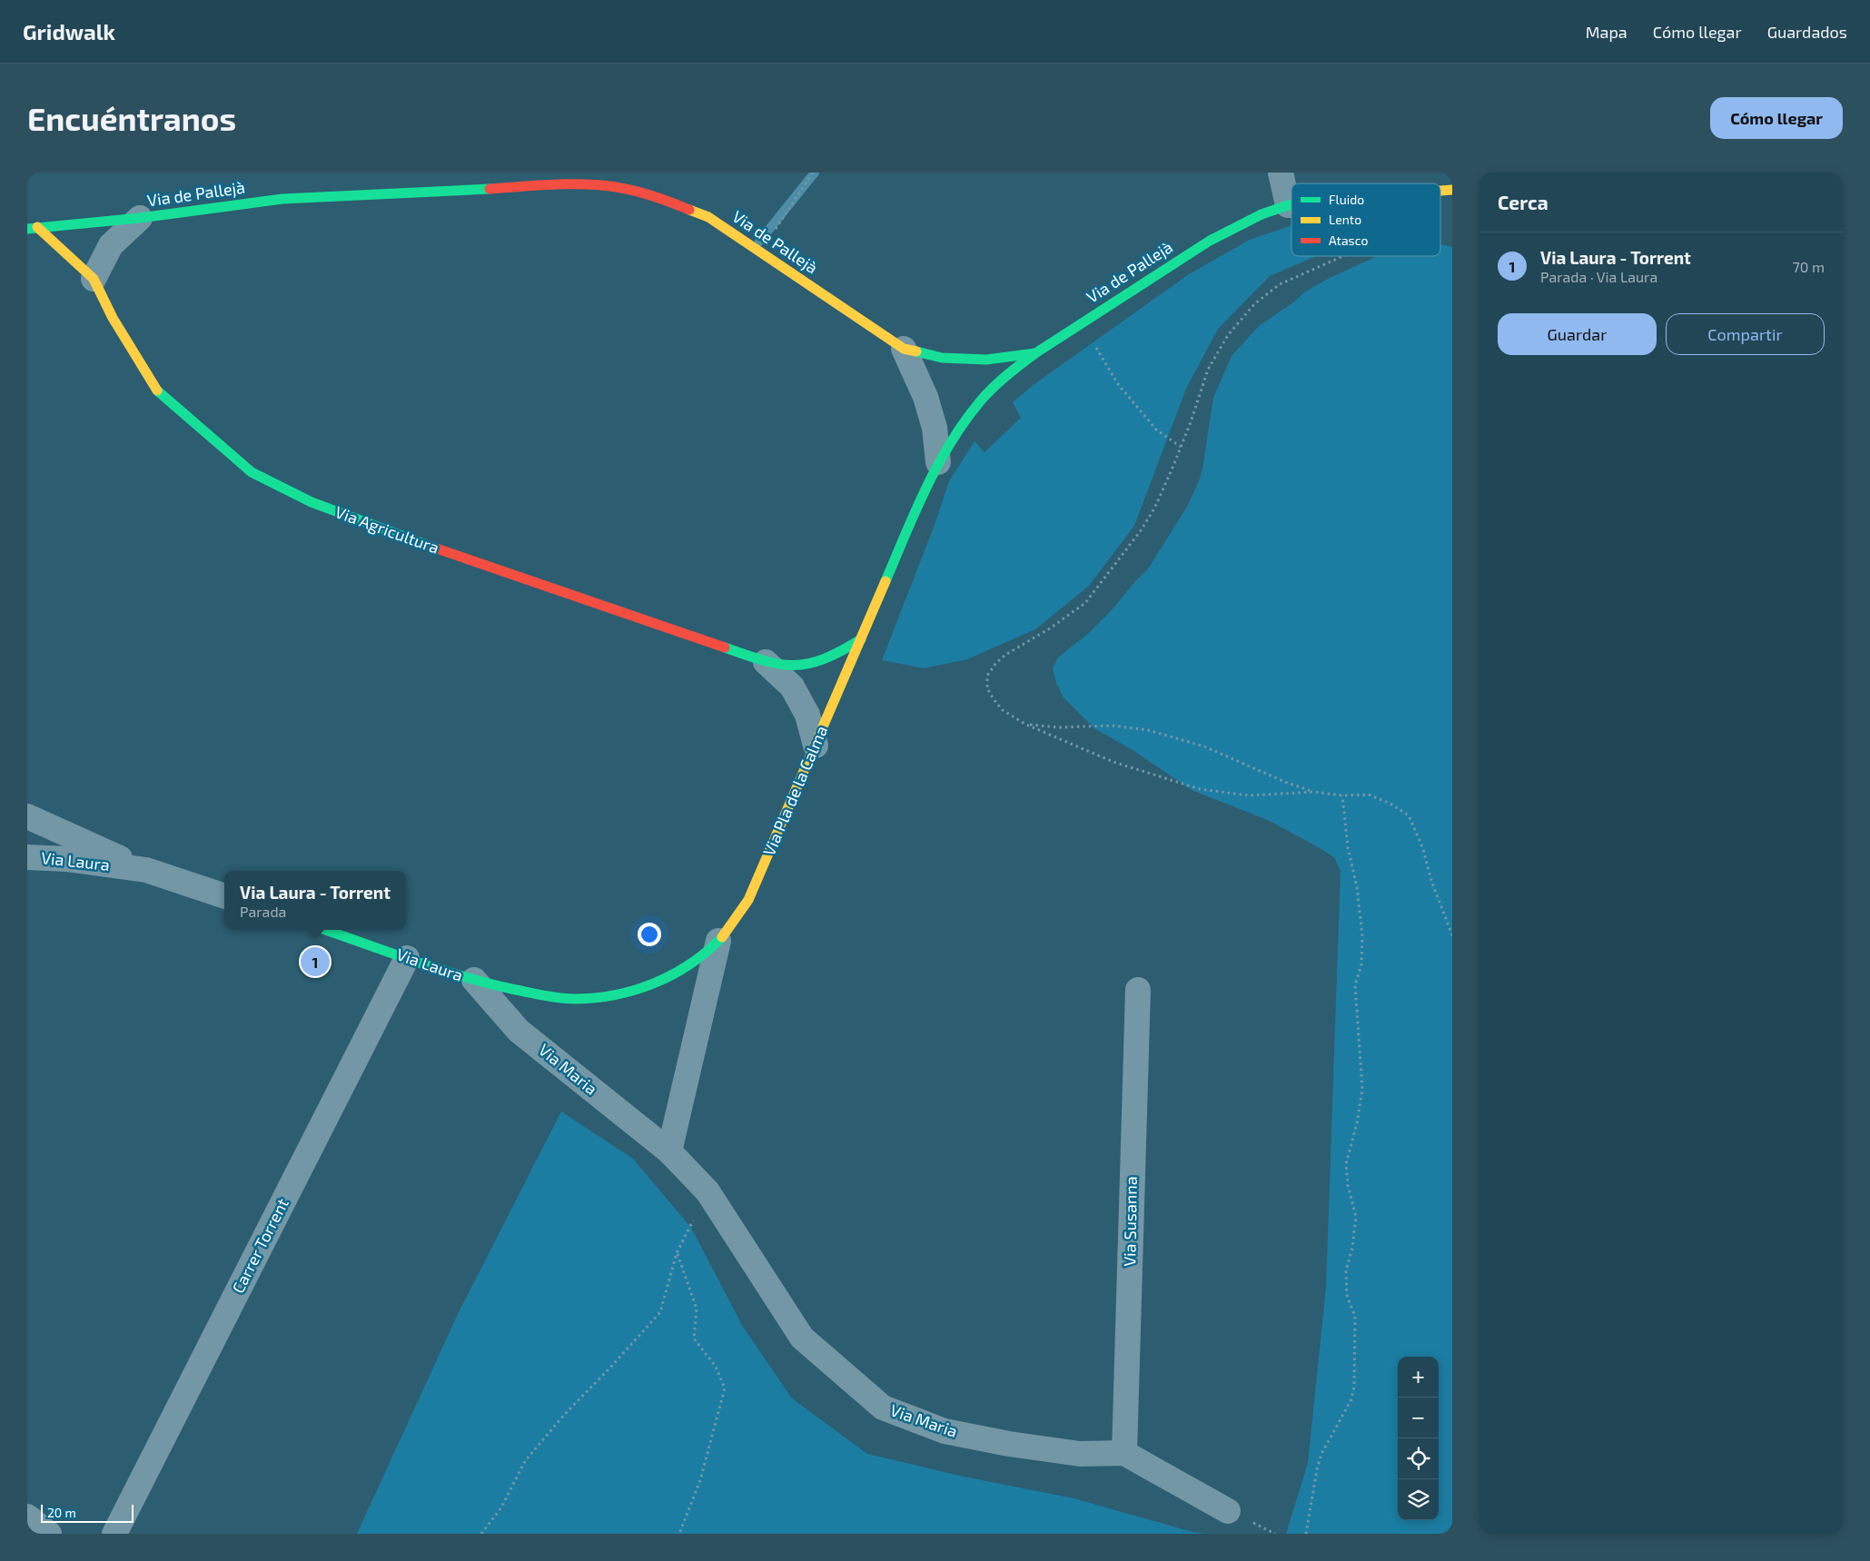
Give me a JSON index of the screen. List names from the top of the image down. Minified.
{"streets":{"street":["Via de Pallejà","Via Agricultura","Via Pla de la Calma","Via Laura","Via Maria","Via Susanna","Carrer Torrent"]},"crossings":[["Via de Pallejà","Via Agricultura"],["Via de Pallejà","Via Pla de la Calma"],["Via Agricultura","Via Pla de la Calma"],["Via Pla de la Calma","Via Laura"],["Via Laura","Via Maria"],["Via Laura","Carrer Torrent"],["Via Maria","Via Susanna"]],"legend":["Fluido","Lento","Atasco"],"scale_bar":"20 m","page":{"header":"Gridwalk","nav":["Mapa","Cómo llegar","Guardados"],"buttons":["Cómo llegar",["Guardar","Compartir"]],"title":"Encuéntranos","heading":"Cerca","list":[{"mark":"1","name":"Via Laura - Torrent","note":"Parada · Via Laura","value":"70 m"}],"popup":["Via Laura - Torrent","Parada"],"pins":"1","map_buttons":["+","−"],"scale":"20 m"}}
